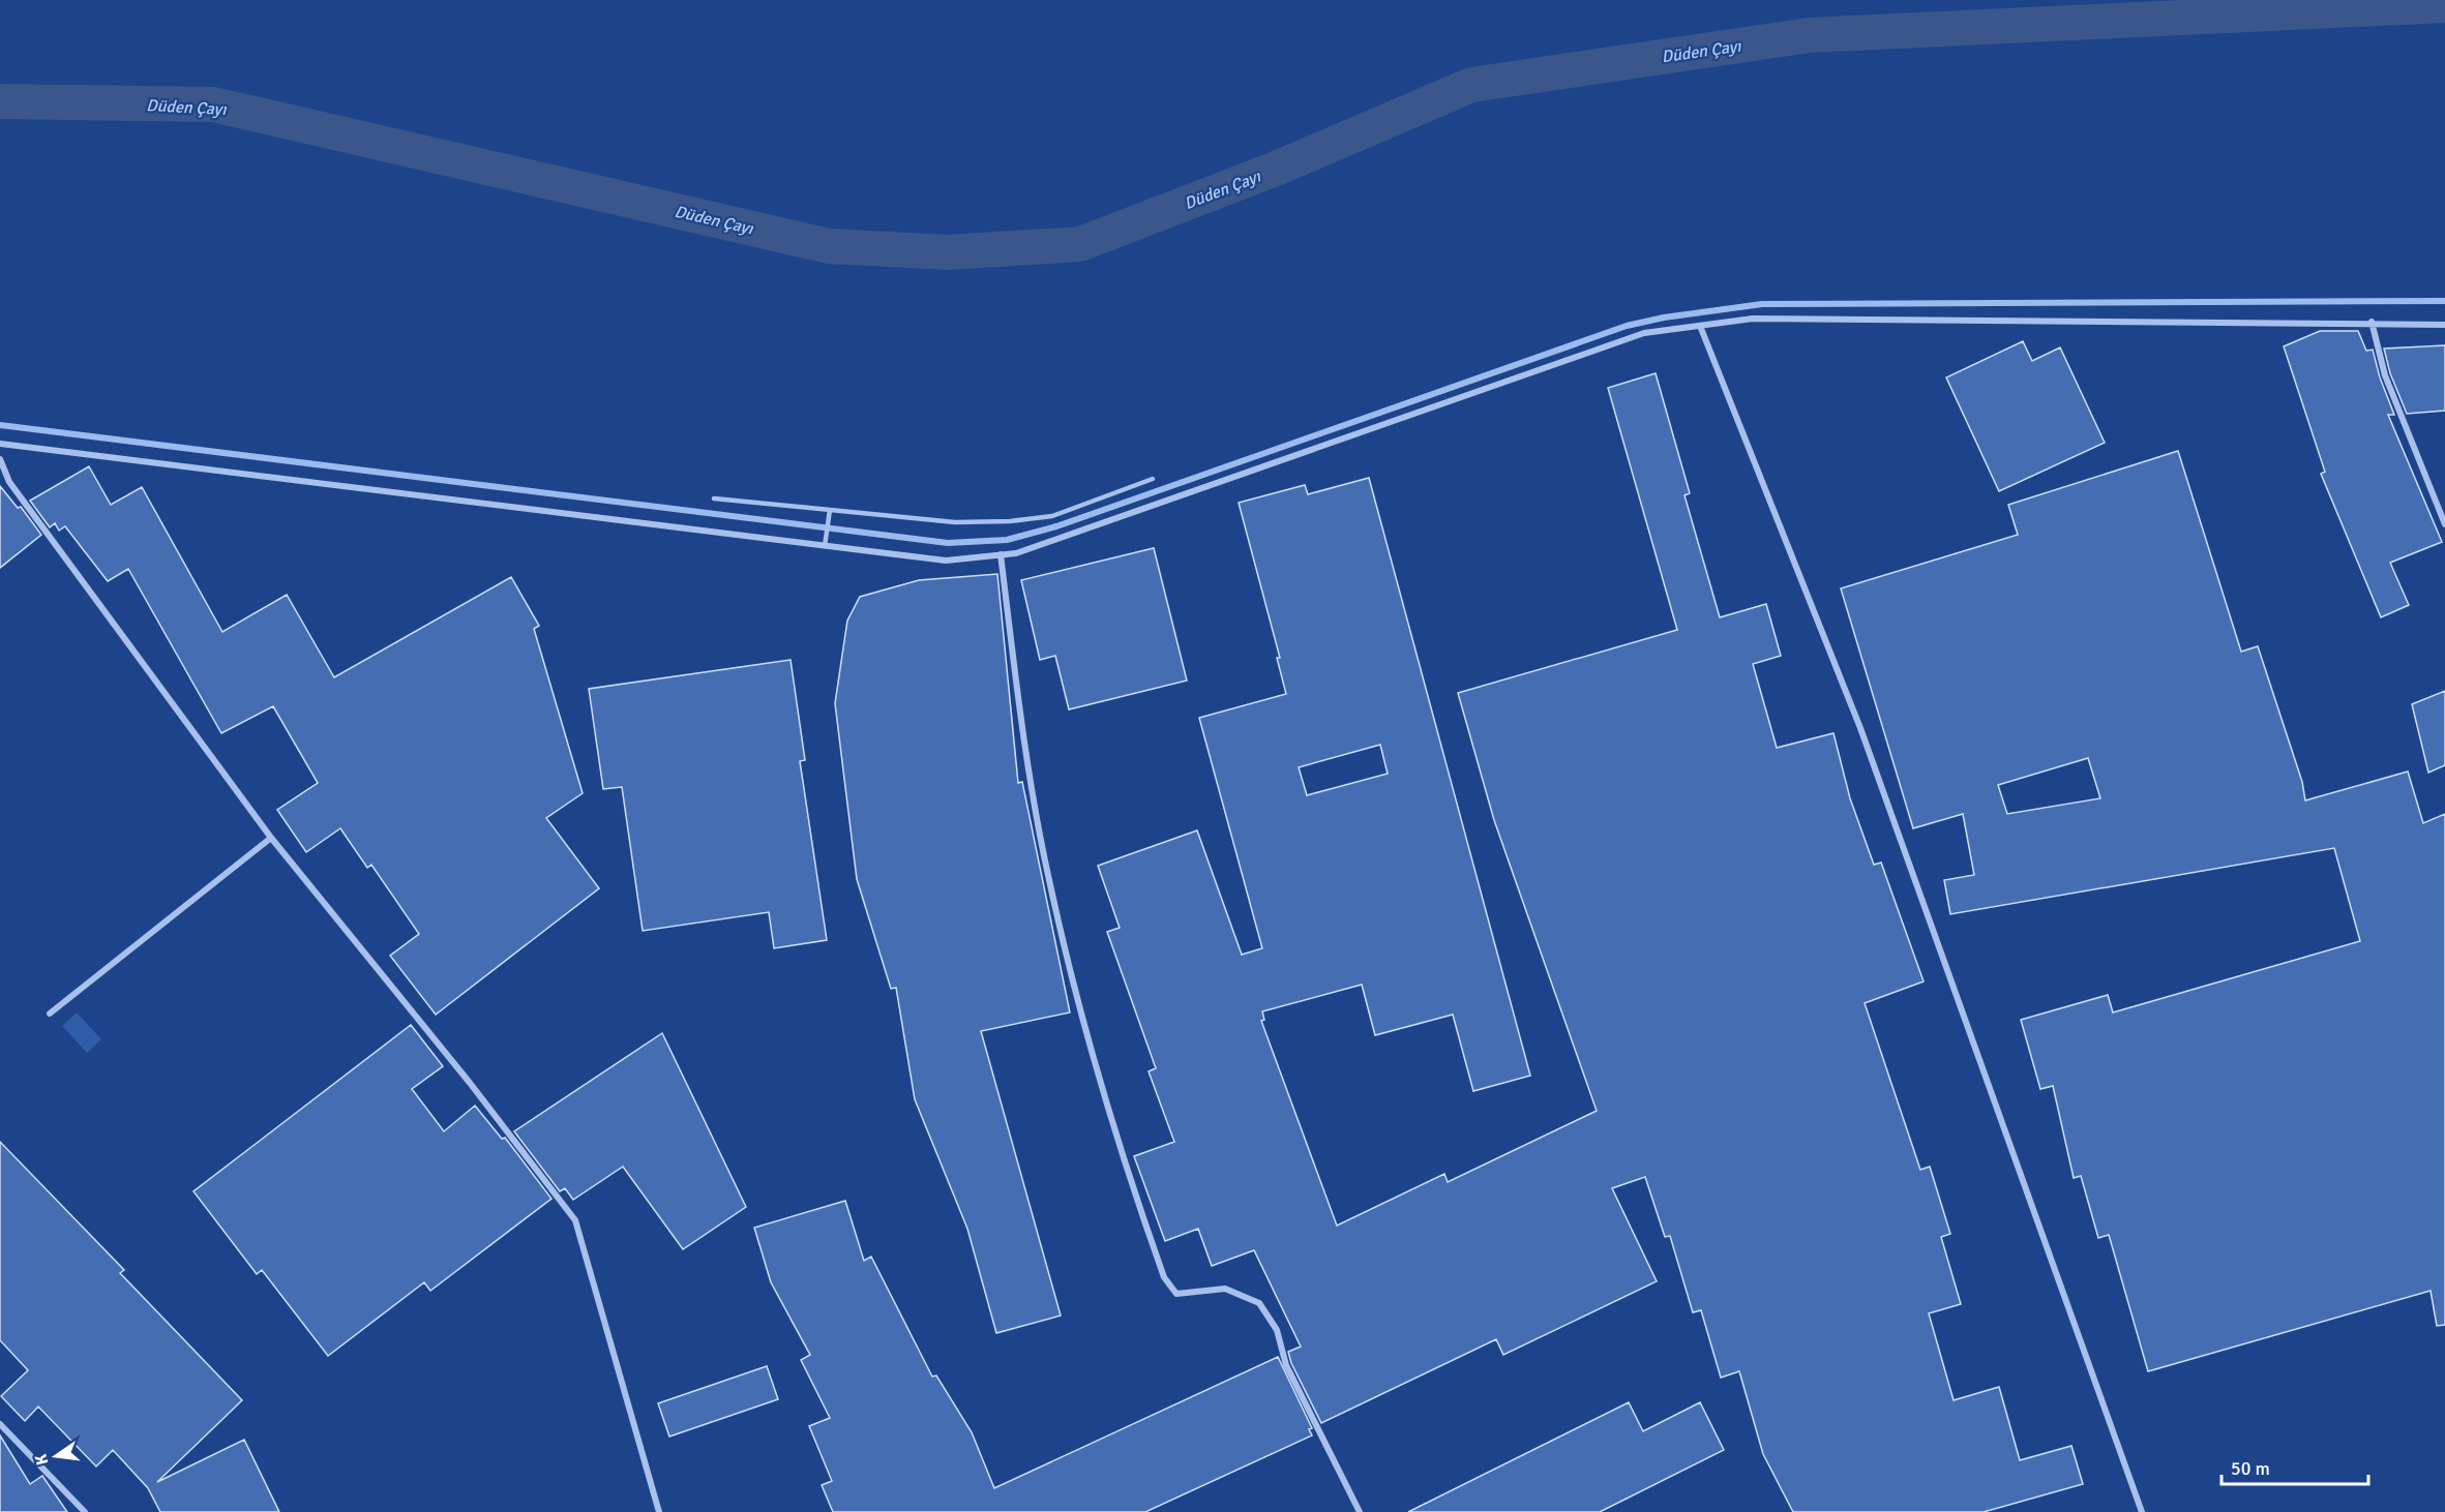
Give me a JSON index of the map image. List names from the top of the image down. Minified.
{"water":["Düden Çayı"],"scale_bar":"50 m","north":"left"}
